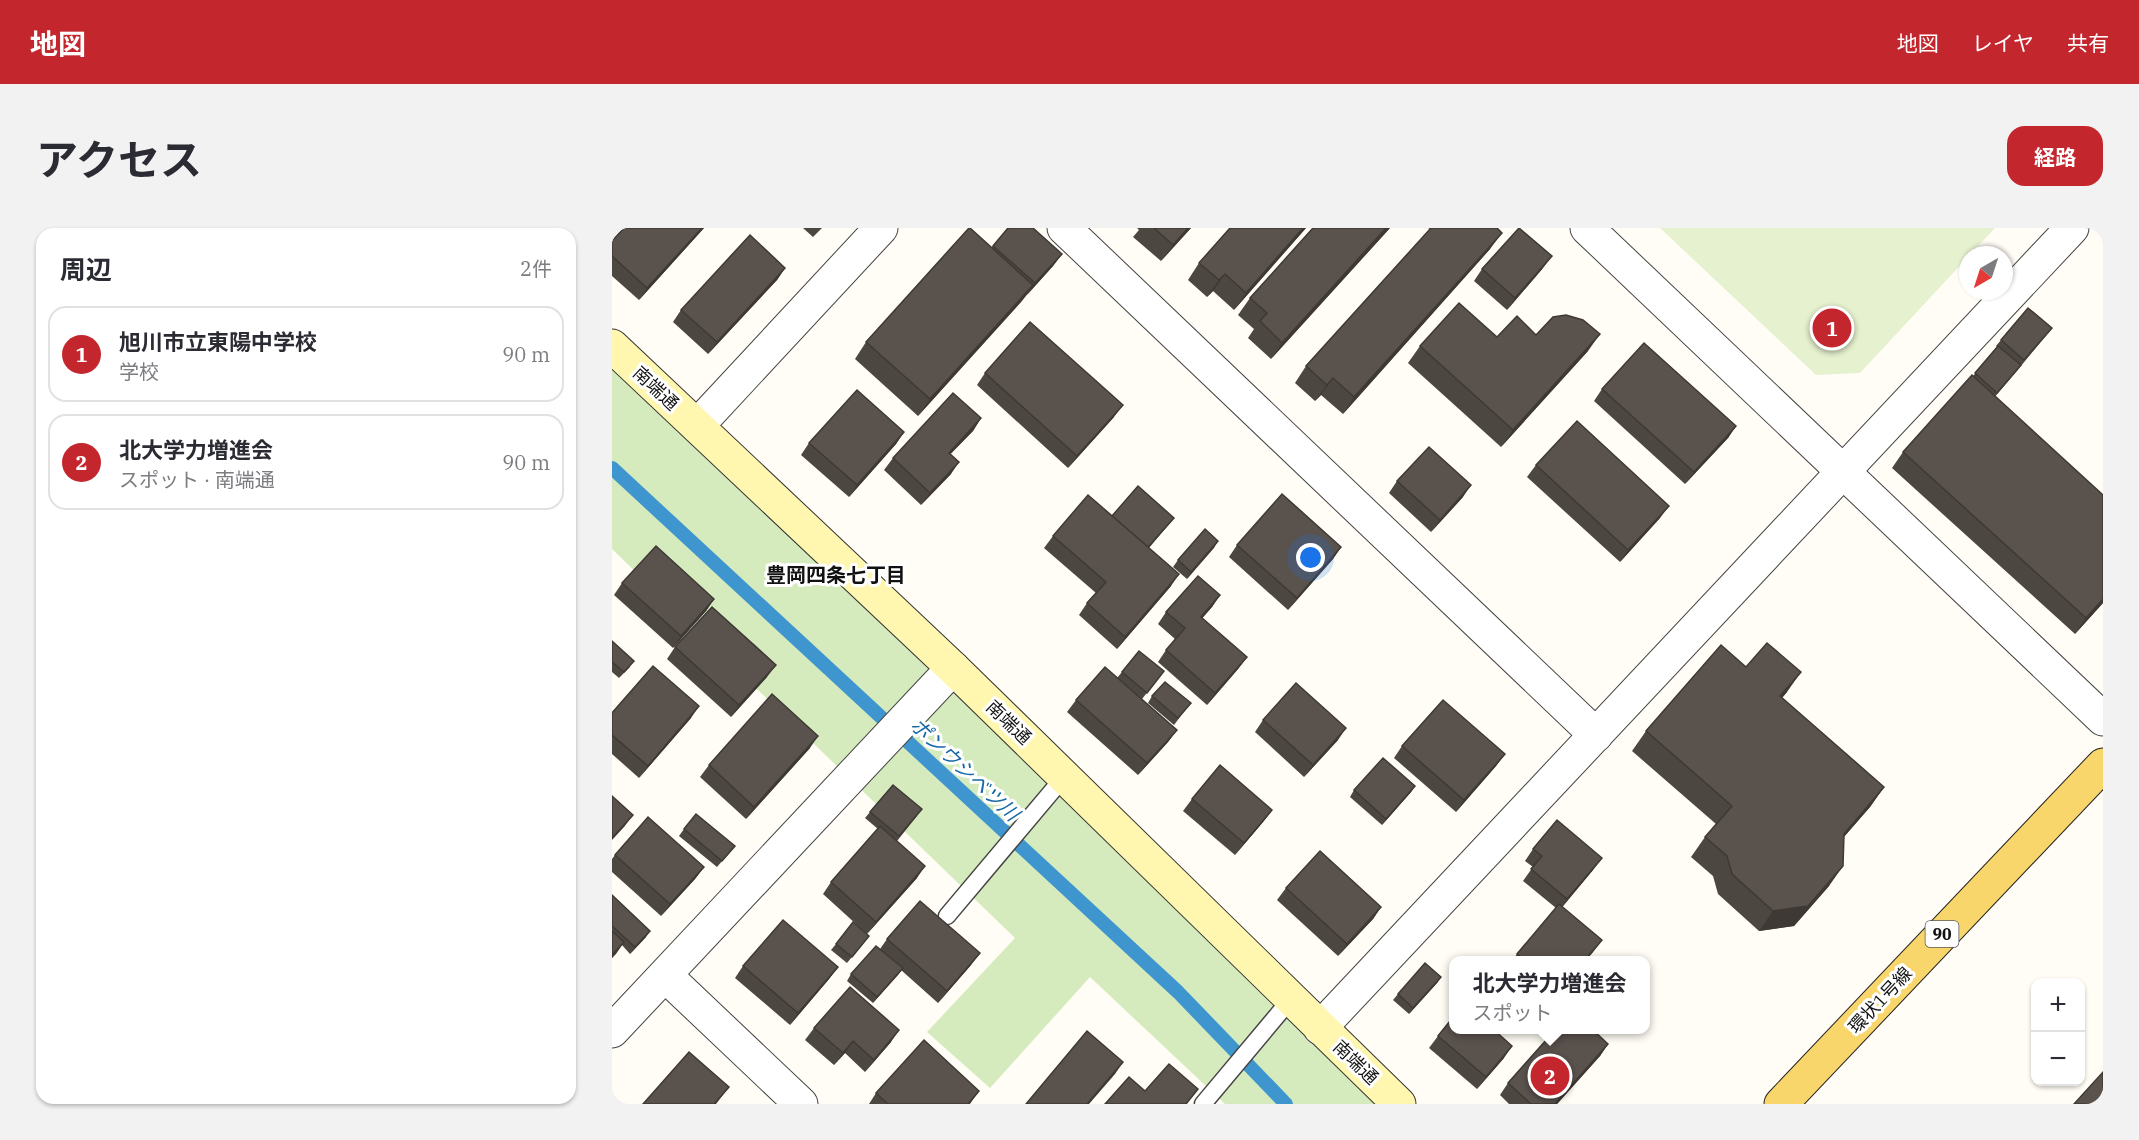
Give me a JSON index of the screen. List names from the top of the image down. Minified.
{"streets":{"main road":["南端通","90","環状1号線"]},"districts":["豊岡四条七丁目"],"water":["ポンウシベツ川"],"north":"bottom left","page":{"header":"地図","nav":["地図","レイヤ","共有"],"title":"アクセス","buttons":"経路","heading":["周辺","2件"],"list":[{"mark":"1","name":"旭川市立東陽中学校","note":"学校","value":"90 m"},{"mark":"2","name":"北大学力増進会","note":"スポット · 南端通","value":"90 m"}],"pins":["1","2"],"popup":["北大学力増進会","スポット"],"map_buttons":["+","−"]}}
